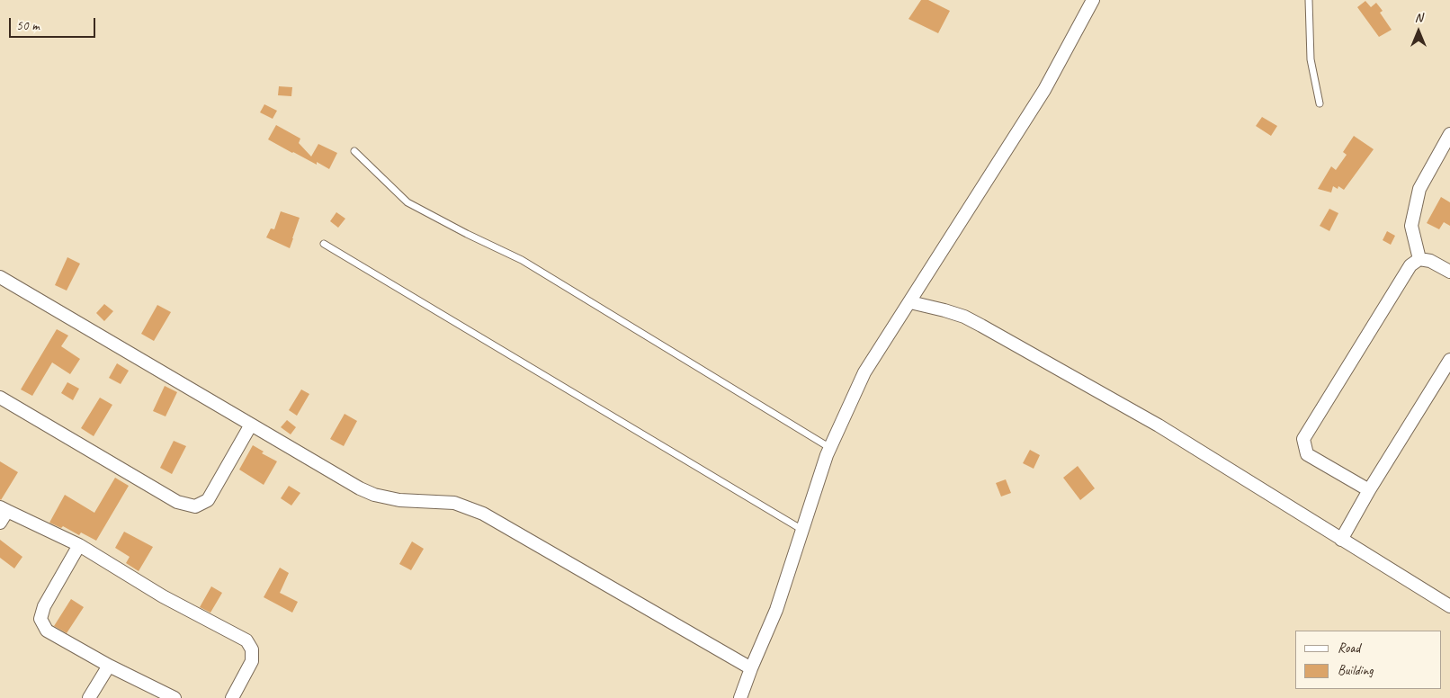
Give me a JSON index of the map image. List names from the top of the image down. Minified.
{"legend":["Road","Building"],"scale_bar":"50 m","north":"top"}
